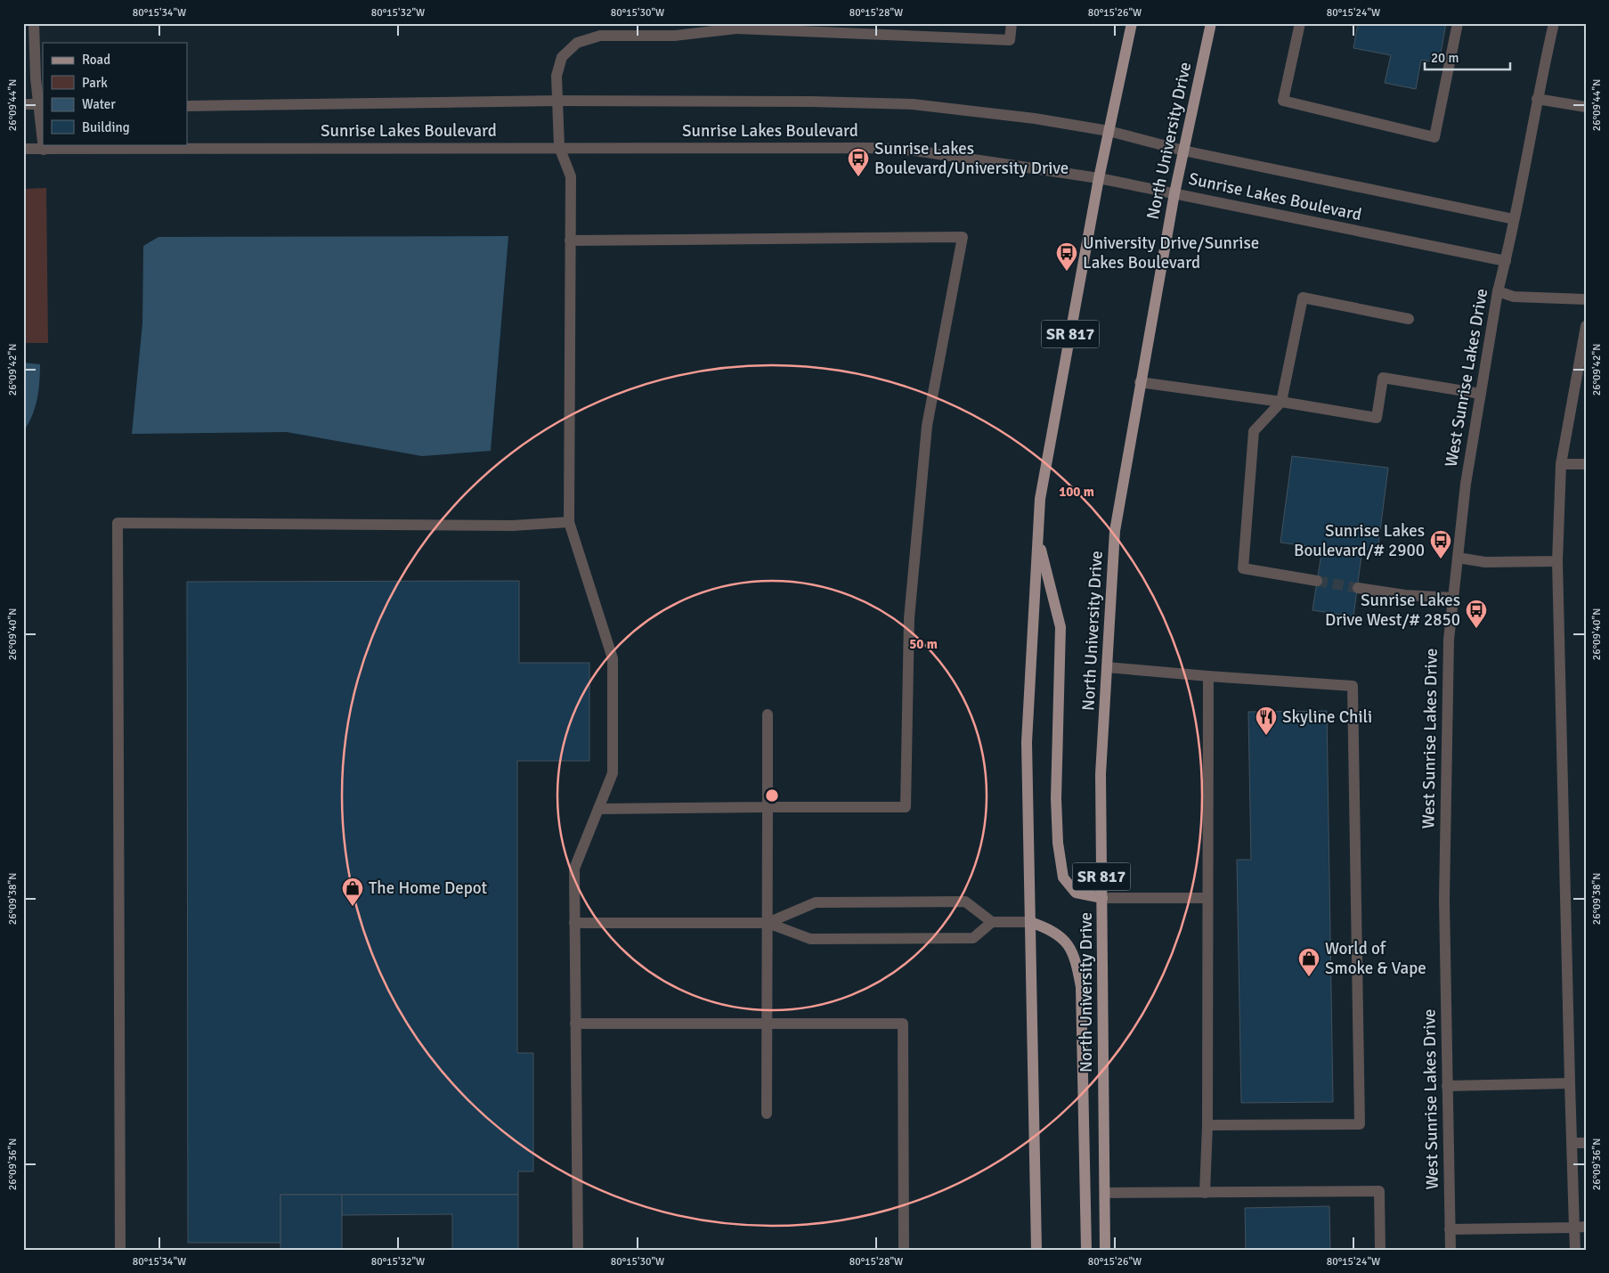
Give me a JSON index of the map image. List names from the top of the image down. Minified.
{"streets":{"main road":["North University Drive","SR 817"],"street":["Sunrise Lakes Boulevard","West Sunrise Lakes Drive"]},"crossings":[["Sunrise Lakes Boulevard","North University Drive"],["Sunrise Lakes Boulevard","SR 817"],["Sunrise Lakes Boulevard","West Sunrise Lakes Drive"]],"places":{"bus stop":["Sunrise Lakes Boulevard/University Drive","University Drive/Sunrise Lakes Boulevard","Sunrise Lakes Boulevard/# 2900","Sunrise Lakes Drive West/# 2850"],"restaurant":["Skyline Chili"],"shop":["The Home Depot","World of Smoke & Vape"]},"legend":["Road","Park","Water","Building"],"scale_bar":"20 m","coordinates":["80°15'34\"W","80°15'32\"W","80°15'30\"W","80°15'28\"W","80°15'26\"W","80°15'24\"W","26°09'44\"N","26°09'42\"N","26°09'40\"N","26°09'38\"N","26°09'36\"N"],"rings":["100 m","50 m"]}
